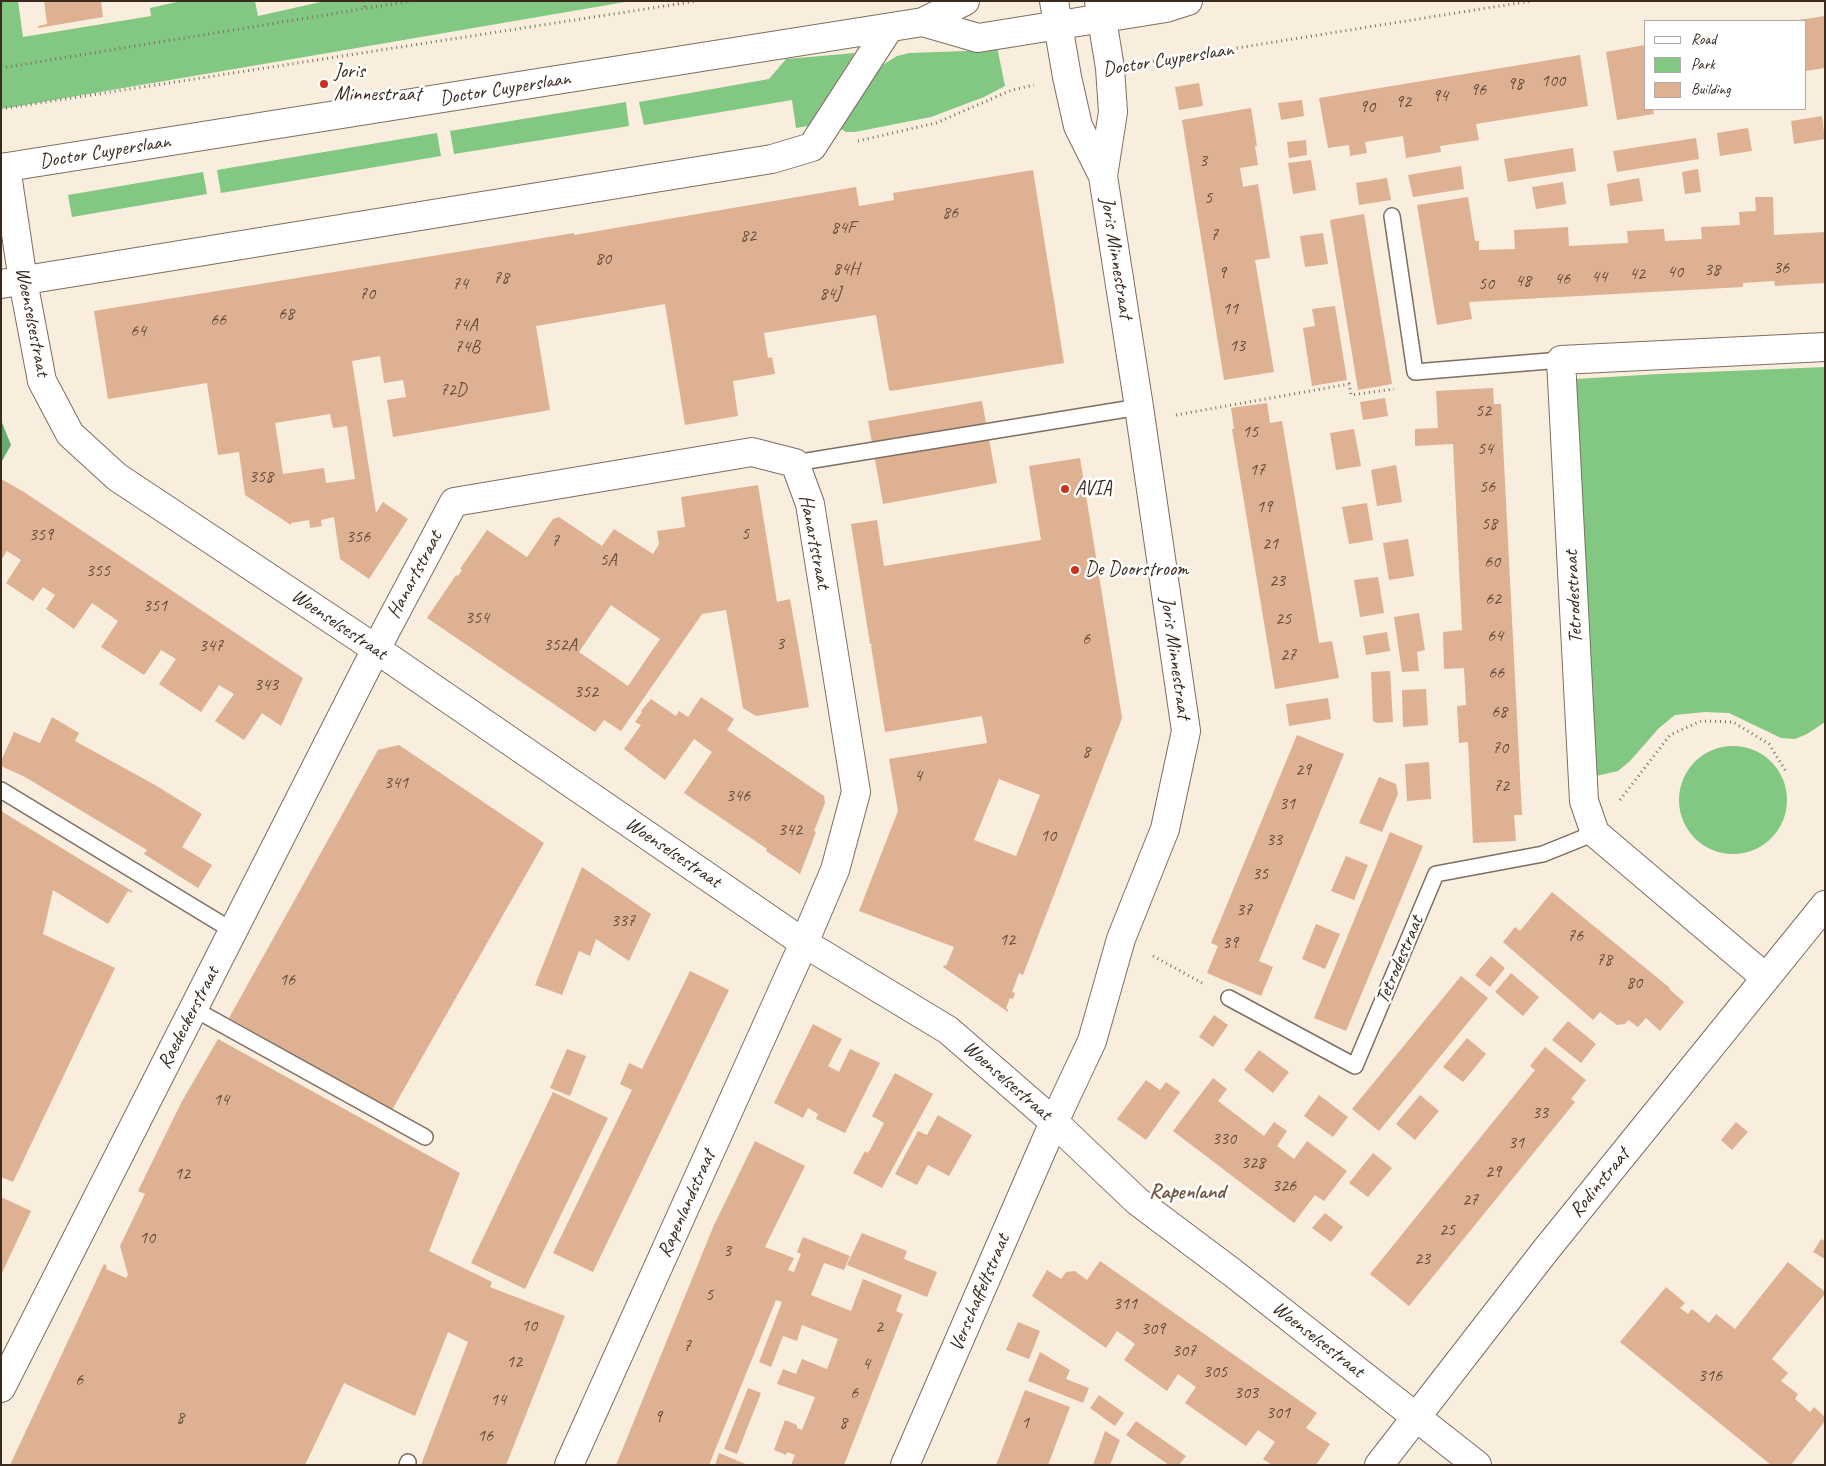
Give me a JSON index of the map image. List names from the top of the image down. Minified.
{"streets":{"street":["Doctor Cuyperslaan","Joris Minnestraat","Woenselsestraat","Hanartstraat","Tetrodestraat","Raedeckerstraat","Rodinstraat","Rapenlandstraat","Verschaffeltstraat"]},"crossings":[["Doctor Cuyperslaan","Joris Minnestraat"],["Doctor Cuyperslaan","Woenselsestraat"],["Joris Minnestraat","Woenselsestraat"],["Joris Minnestraat","Verschaffeltstraat"],["Woenselsestraat","Hanartstraat"],["Woenselsestraat","Raedeckerstraat"],["Woenselsestraat","Rodinstraat"],["Woenselsestraat","Rapenlandstraat"],["Woenselsestraat","Verschaffeltstraat"],["Hanartstraat","Raedeckerstraat"],["Hanartstraat","Rapenlandstraat"]],"districts":["Rapenland"],"places":["Joris Minnestraat","AVIA","De Doorstroom"],"house_numbers":["100","98","96","94","92","90","3","5","86","84F","7","82","80","36","84H","38","40","9","42","44","78","46","48","74","50","70","84J","11","68","66","74A","64","13","74B","72D","52","15","54","17","358","56","19","58","5","359","356","7","21","5A","60","355","23","62","351","354","25","64","6","3","352A","347","27","66","343","352","68","70","8","29","4","341","72","346","31","342","10","33","35","37","337","76","12","39","78","16","80","14","33","330","31","328","29","12","326","27","25","10","3","23","5","311","10","2","309","7","307","12","4","305","316","6","6","303","14","301","9","8","8","1","16"],"legend":["Road","Park","Building"]}
